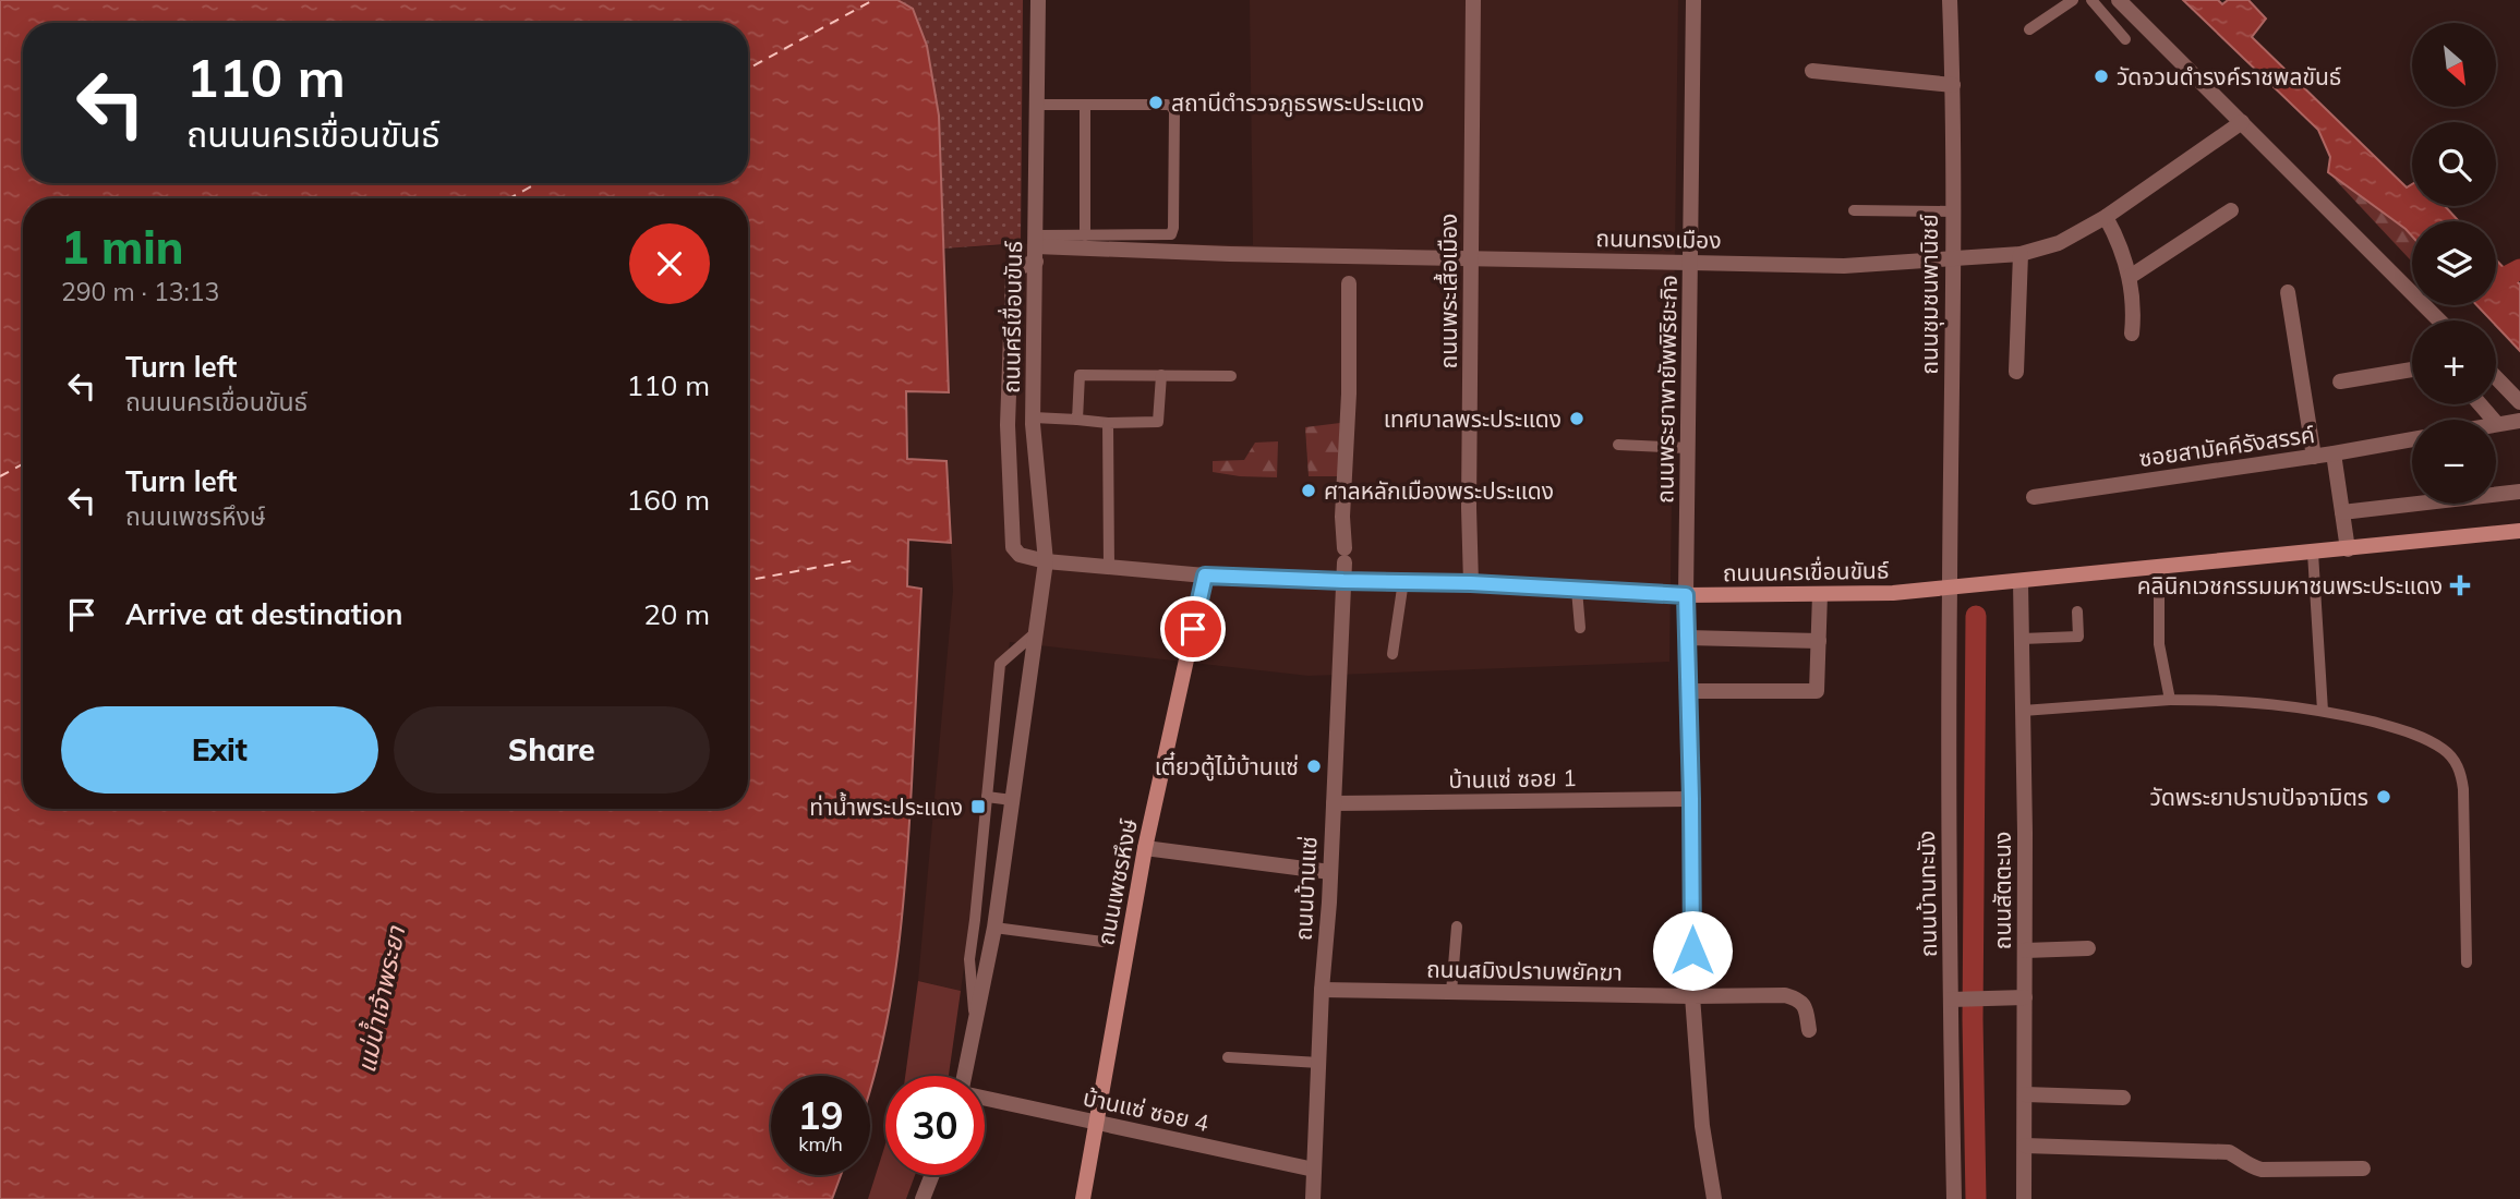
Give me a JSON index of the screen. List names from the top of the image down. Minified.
{"streets":{"main road":["ถนนนครเขื่อนขันธ์","ถนนเพชรหึงษ์"],"street":["ถนนทรงเมือง","ถนนพระเสื้อเมือง","ถนนชุมชนพานิชย์","ถนนศรีเขื่อนขันธ์","ถนนพระยาพายัพพิริยะกิจ","ซอยสามัคคีรังสรรค์","บ้านแซ่ ซอย 1","ถนนบ้านแซ่","ถนนสัตตะนง","ถนนบ้านทะมัง","ถนนสมิงปราบพยัคฆา","บ้านแซ่ ซอย 4"]},"crossings":[["ถนนทรงเมือง","ถนนพระเสื้อเมือง"],["ถนนทรงเมือง","ถนนชุมชนพานิชย์"],["ถนนทรงเมือง","ถนนศรีเขื่อนขันธ์"],["ถนนทรงเมือง","ถนนพระยาพายัพพิริยะกิจ"],["ถนนทรงเมือง","ถนนนครเขื่อนขันธ์"],["ถนนพระเสื้อเมือง","ถนนนครเขื่อนขันธ์"],["ถนนชุมชนพานิชย์","ถนนนครเขื่อนขันธ์"],["ถนนชุมชนพานิชย์","ถนนบ้านทะมัง"],["ถนนศรีเขื่อนขันธ์","ถนนนครเขื่อนขันธ์"],["ถนนพระยาพายัพพิริยะกิจ","ถนนนครเขื่อนขันธ์"],["ถนนนครเขื่อนขันธ์","ถนนเพชรหึงษ์"],["ถนนนครเขื่อนขันธ์","ถนนบ้านแซ่"],["ถนนนครเขื่อนขันธ์","ถนนสัตตะนง"],["ถนนนครเขื่อนขันธ์","ถนนบ้านทะมัง"],["บ้านแซ่ ซอย 1","ถนนบ้านแซ่"],["ถนนเพชรหึงษ์","บ้านแซ่ ซอย 4"],["ถนนบ้านแซ่","ถนนสมิงปราบพยัคฆา"],["ถนนบ้านแซ่","บ้านแซ่ ซอย 4"]],"water":["แม่น้ำเจ้าพระยา"],"places":{"other":["วัดจวนดำรงค์ราชพลขันธ์","สถานีตำรวจภูธรพระประแดง","เทศบาลพระประแดง","ศาลหลักเมืองพระประแดง","เตี๋ยวตู้ไม้บ้านแซ่","วัดพระยาปราบปัจจามิตร"],"health":["คลินิกเวชกรรมมหาชนพระประแดง"],"transit":["ท่าน้ำพระประแดง"]},"north":"bottom right","page":{"map_buttons":["+","−"],"turn":["110 m","ถนนนครเขื่อนขันธ์"],"heading":["1 min","290 m · 13:13"],"list":[{"name":"Turn left","note":"ถนนนครเขื่อนขันธ์","value":"110 m"},{"name":"Turn left","note":"ถนนเพชรหึงษ์","value":"160 m"},{"name":"Arrive at destination","value":"20 m"}],"buttons":["Exit","Share"],"speed":"19 km/h","limit":"30"}}
